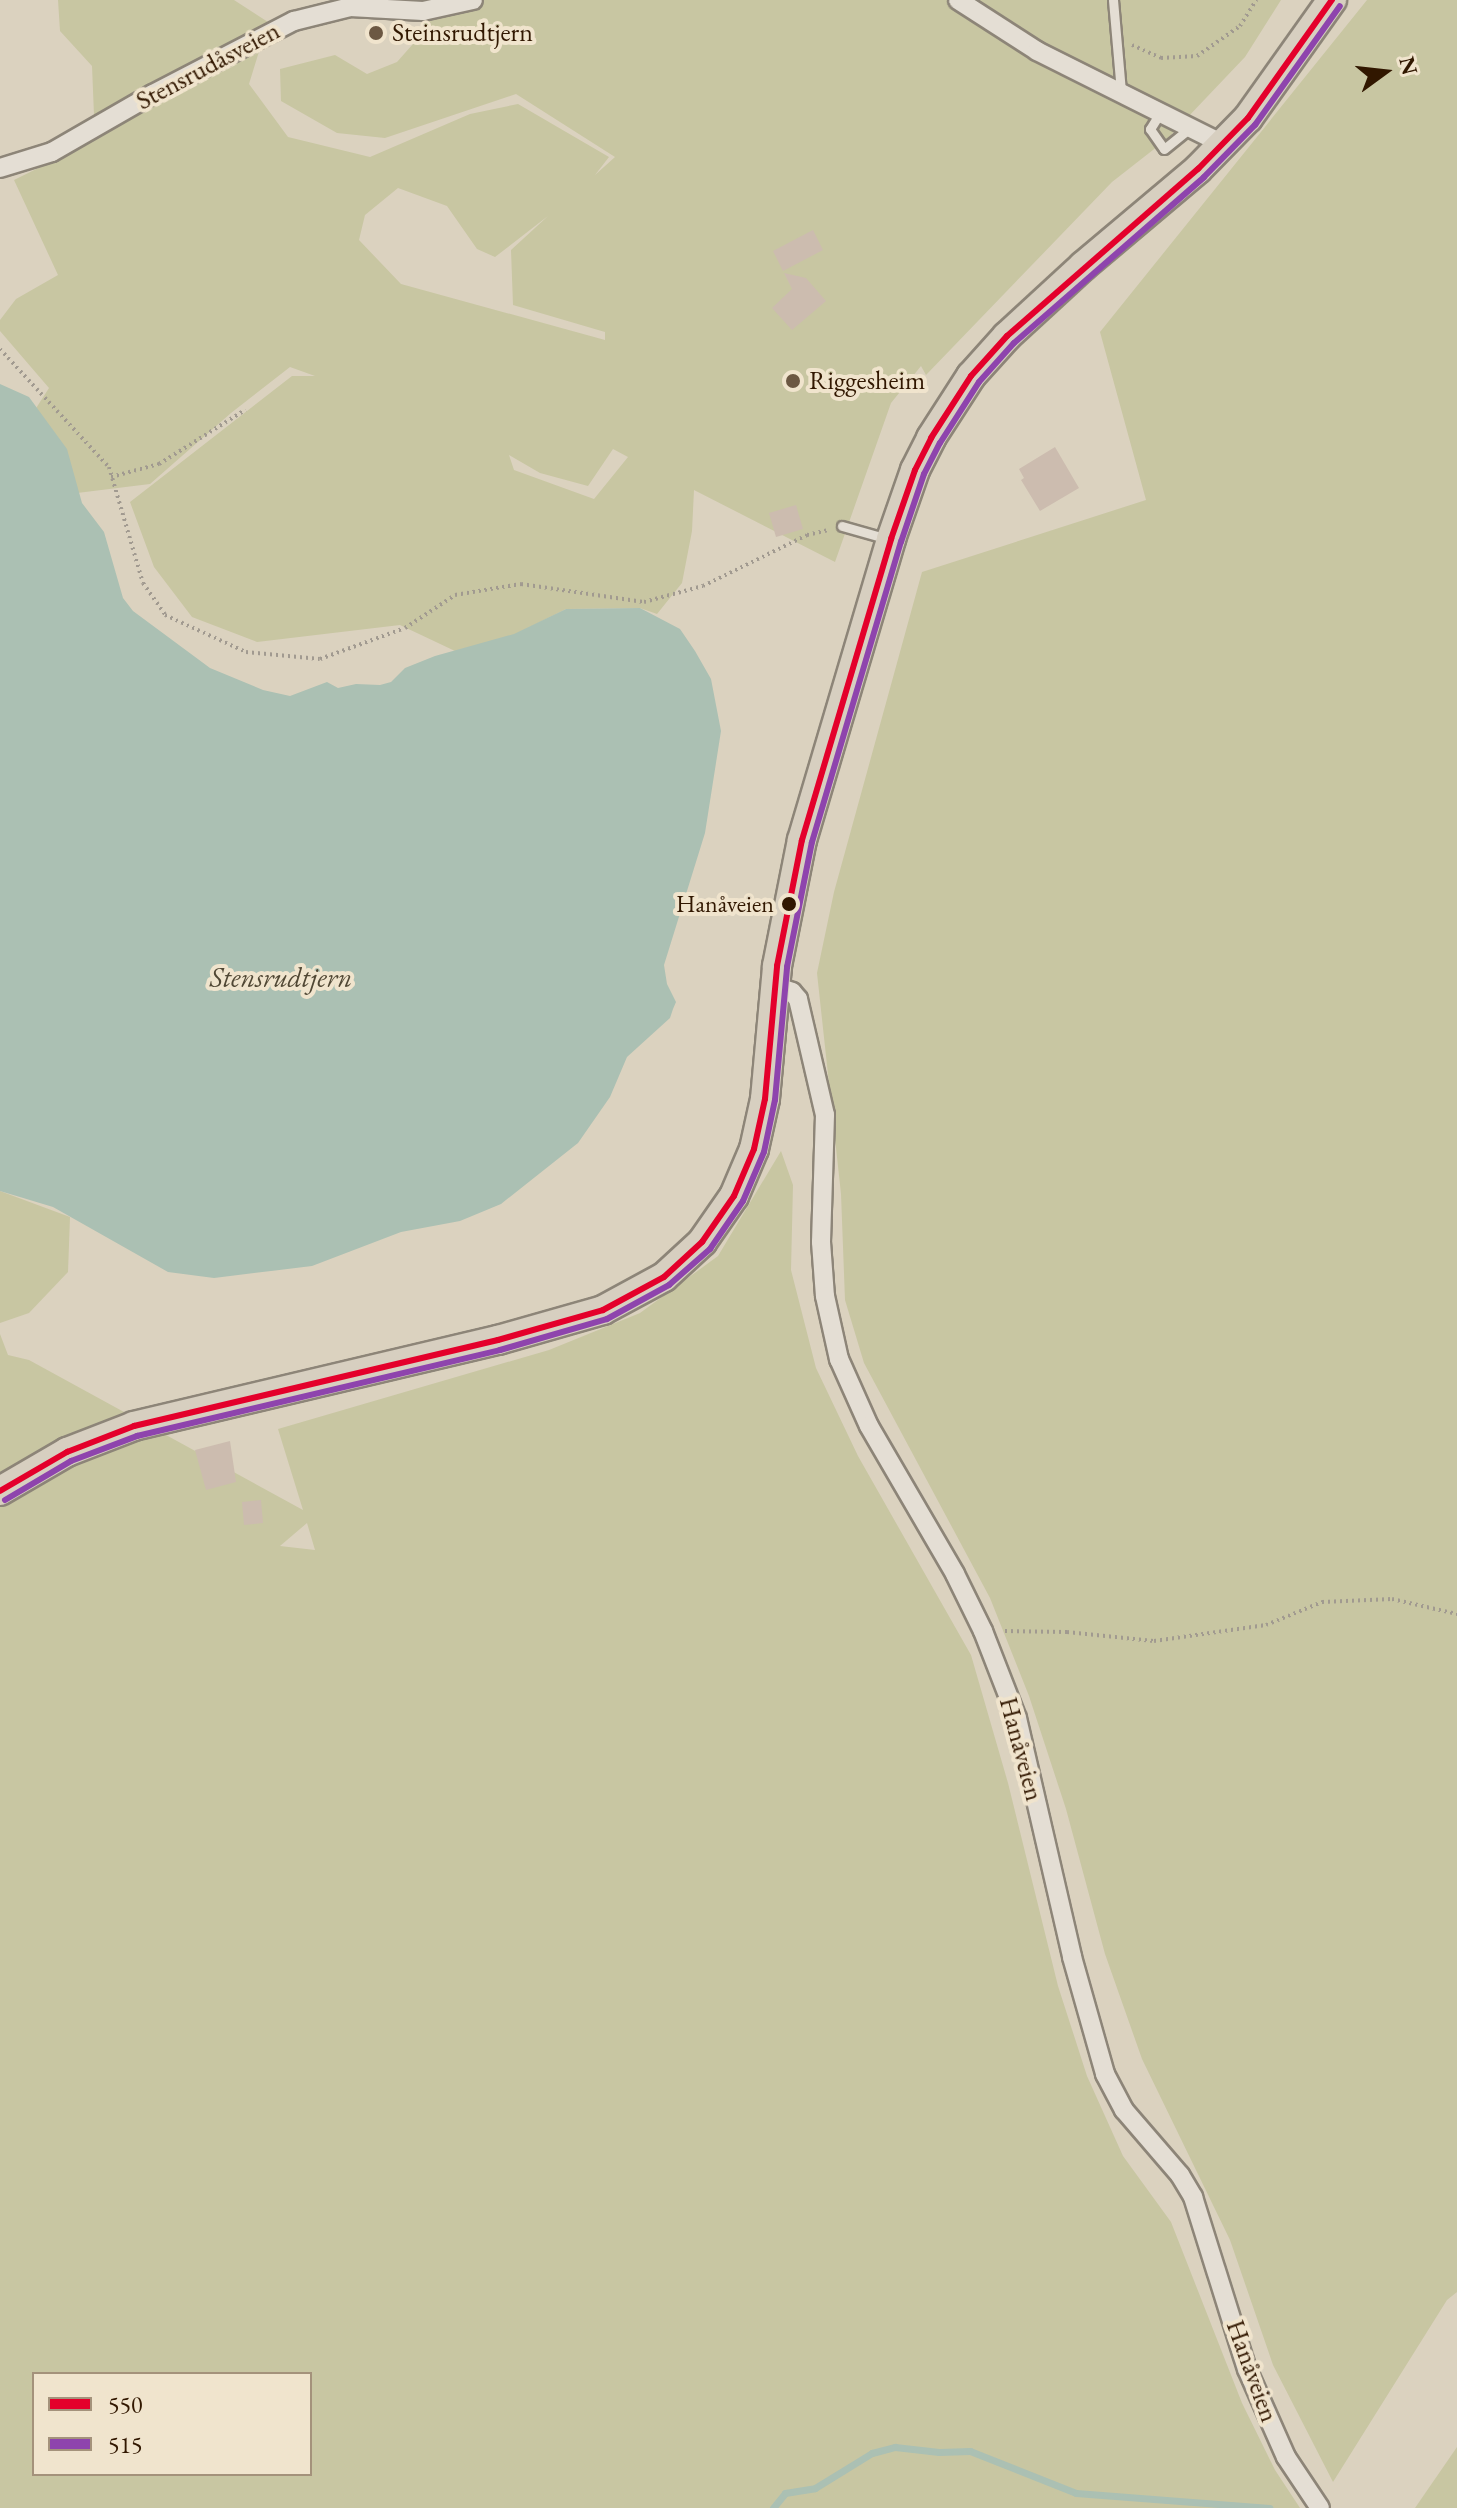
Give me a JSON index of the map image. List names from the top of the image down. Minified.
{"streets":{"street":["Stensrudåsveien","Hanåveien"]},"water":["Stensrudtjern"],"places":["Steinsrudtjern","Riggesheim","Hanåveien"],"lines":["transit line 550","transit line 515"],"legend":["550","515"],"north":"right"}
